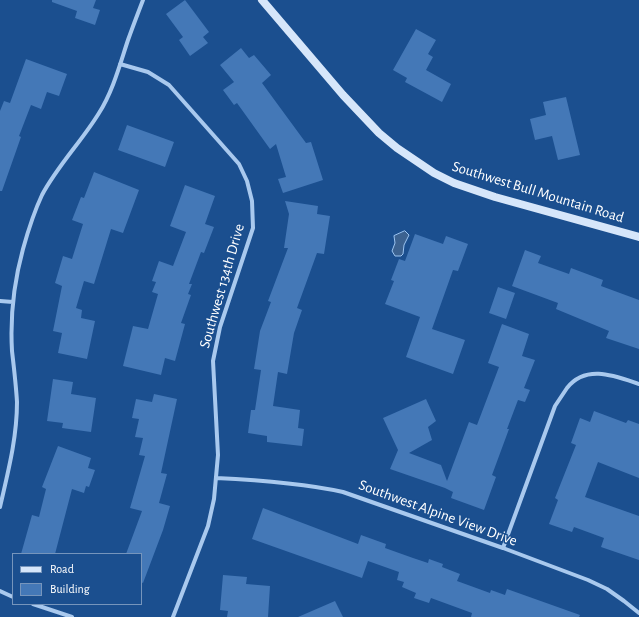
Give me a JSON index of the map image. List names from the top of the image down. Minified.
{"streets":{"main road":["Southwest Bull Mountain Road"],"street":["Southwest 134th Drive","Southwest Alpine View Drive"]},"crossings":[["Southwest 134th Drive","Southwest Alpine View Drive"]],"legend":["Road","Building"]}
